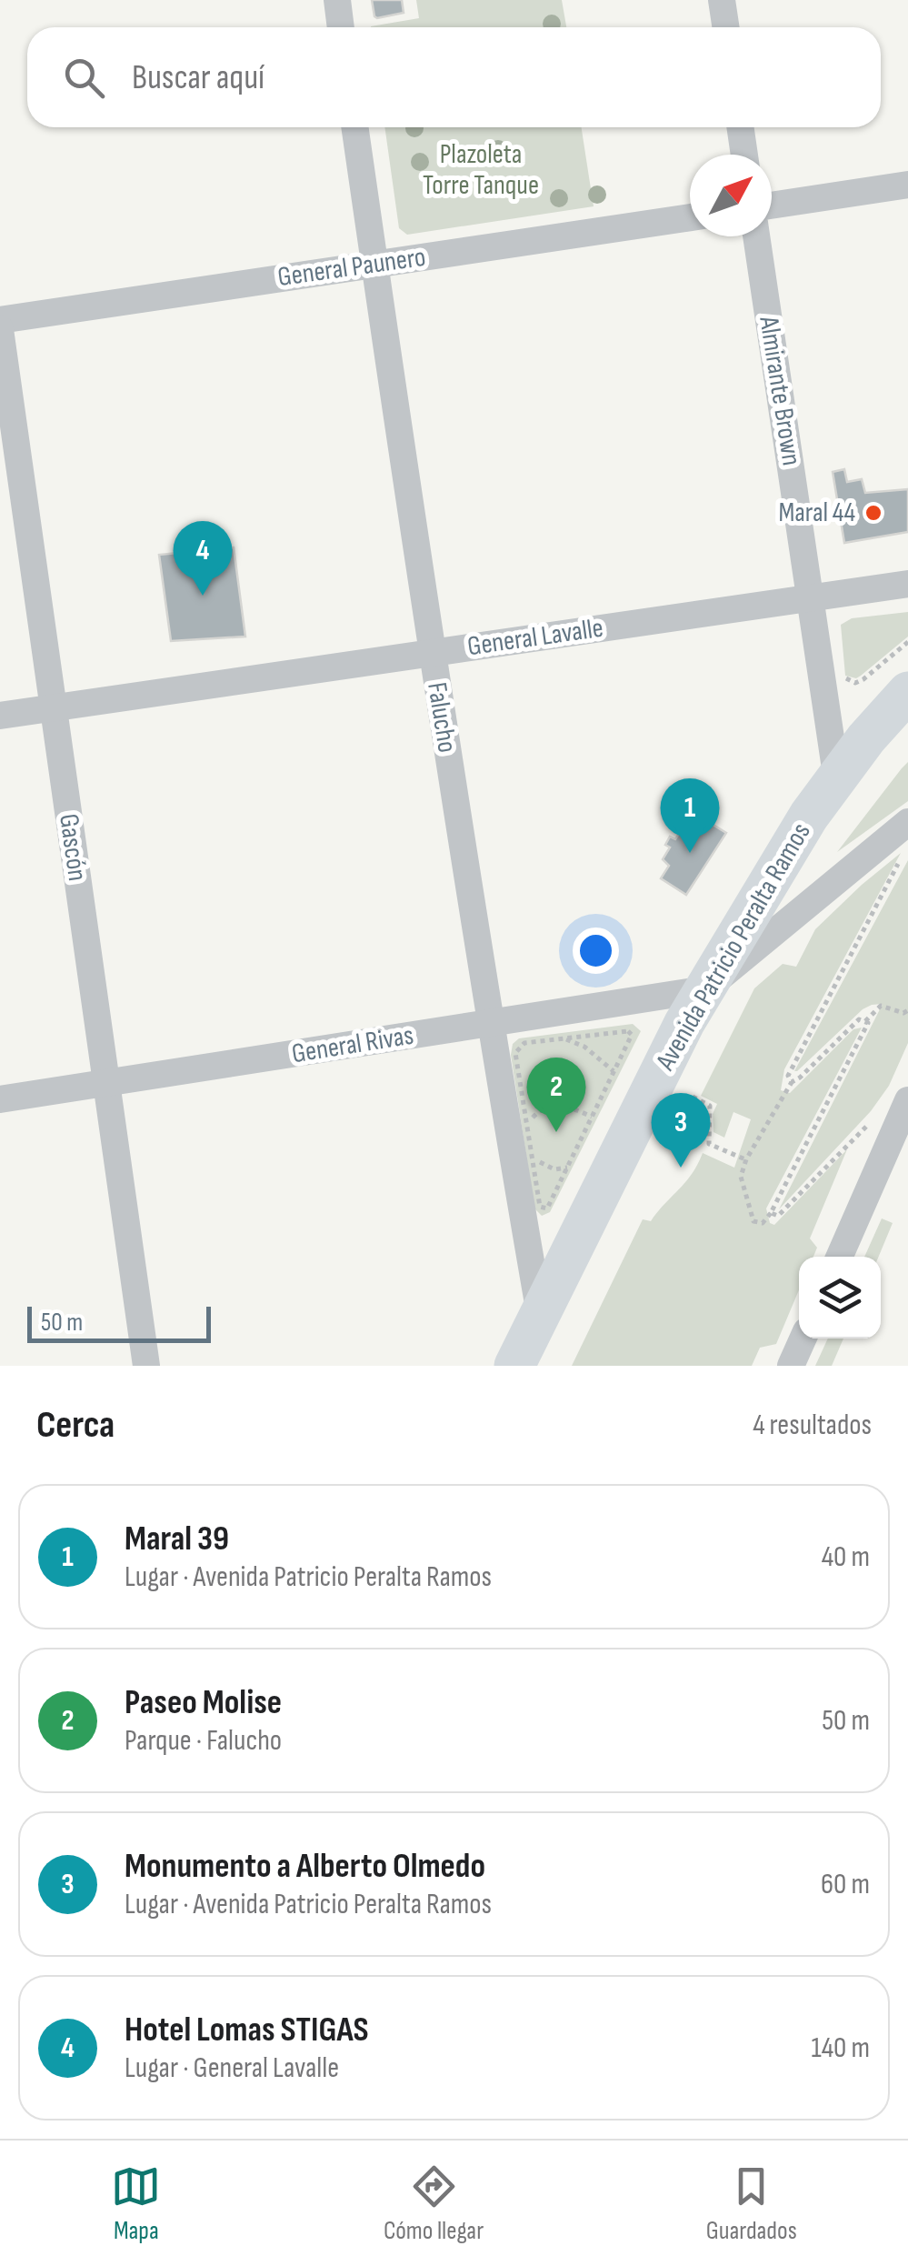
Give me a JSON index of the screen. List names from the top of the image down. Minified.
{"streets":{"main road":["Avenida Patricio Peralta Ramos"],"street":["General Paunero","Almirante Brown","General Lavalle","Falucho","Gascón","General Rivas"]},"crossings":[["General Paunero","Falucho"],["Almirante Brown","General Lavalle"],["Almirante Brown","Avenida Patricio Peralta Ramos"],["General Lavalle","Falucho"],["General Lavalle","Gascón"],["Falucho","Avenida Patricio Peralta Ramos"],["Falucho","General Rivas"],["Gascón","General Rivas"],["Avenida Patricio Peralta Ramos","General Rivas"]],"parks":["Plazoleta Torre Tanque"],"places":["Maral 44"],"scale_bar":"50 m","north":"top right","page":{"search":"Buscar aquí","pins":["4","1","2","3"],"scale":"50 m","heading":["Cerca","4 resultados"],"list":[{"mark":"1","name":"Maral 39","note":"Lugar · Avenida Patricio Peralta Ramos","value":"40 m"},{"mark":"2","name":"Paseo Molise","note":"Parque · Falucho","value":"50 m"},{"mark":"3","name":"Monumento a Alberto Olmedo","note":"Lugar · Avenida Patricio Peralta Ramos","value":"60 m"},{"mark":"4","name":"Hotel Lomas STIGAS","note":"Lugar · General Lavalle","value":"140 m"}],"nav":["Mapa","Cómo llegar","Guardados"]}}
